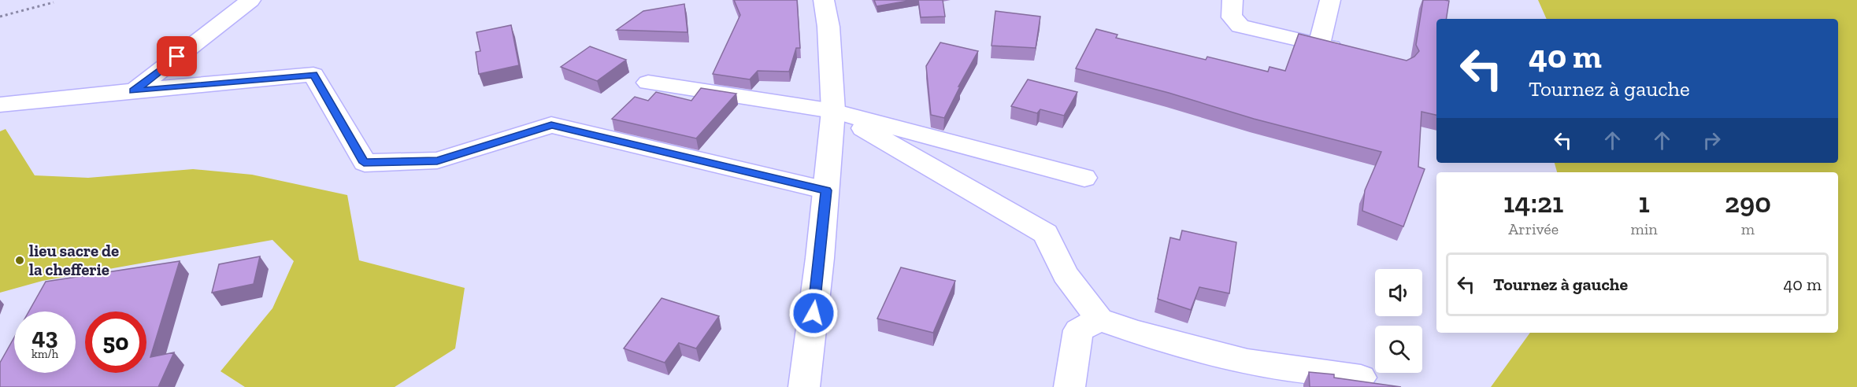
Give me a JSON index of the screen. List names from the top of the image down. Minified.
{"places":["lieu sacre de la chefferie"],"page":{"turn":["40 m","Tournez à gauche"],"eta":["14:21","Arrivée","1","min","290","m"],"list":[{"name":"Tournez à gauche","value":"40 m"}],"speed":"43 km/h","limit":"50"}}
